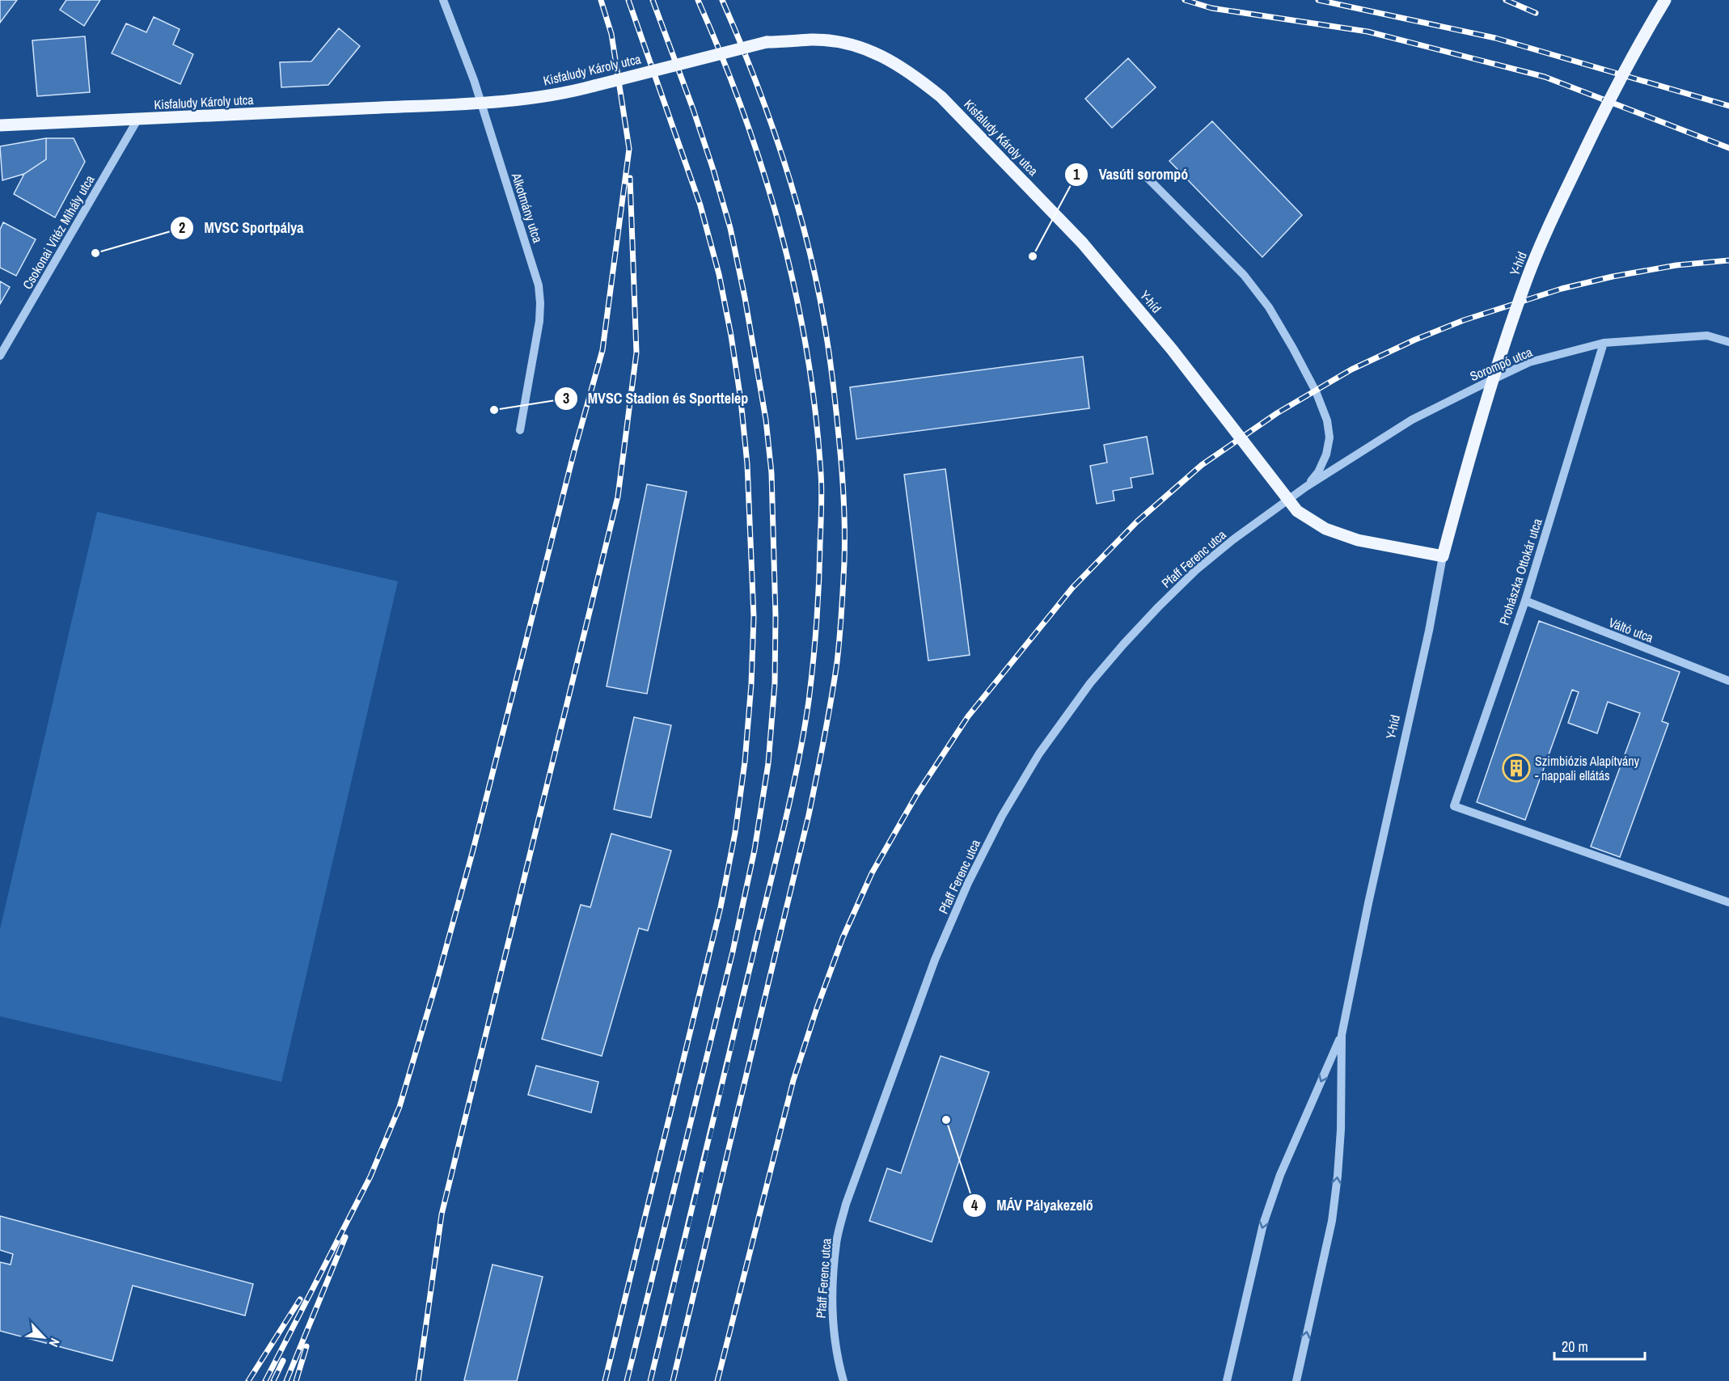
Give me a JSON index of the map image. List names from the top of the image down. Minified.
{"streets":{"main road":["Kisfaludy Károly utca","Y-híd"],"street":["Alkotmány utca","Csokonai Vitéz Mihály utca","Sorompó utca","Pfaff Ferenc utca","Prohászka Ottokár utca","Váltó utca"]},"crossings":[["Kisfaludy Károly utca","Alkotmány utca"],["Kisfaludy Károly utca","Csokonai Vitéz Mihály utca"],["Kisfaludy Károly utca","Y-híd"],["Sorompó utca","Pfaff Ferenc utca"],["Sorompó utca","Prohászka Ottokár utca"],["Prohászka Ottokár utca","Váltó utca"]],"places":{"other":["MVSC Sportpálya","Vasúti sorompó","MVSC Stadion és Sporttelep","MÁV Pályakezelő"],"building":["Szimbiózis Alapítvány - nappali ellátás"]},"scale_bar":"20 m","north":"bottom right"}
